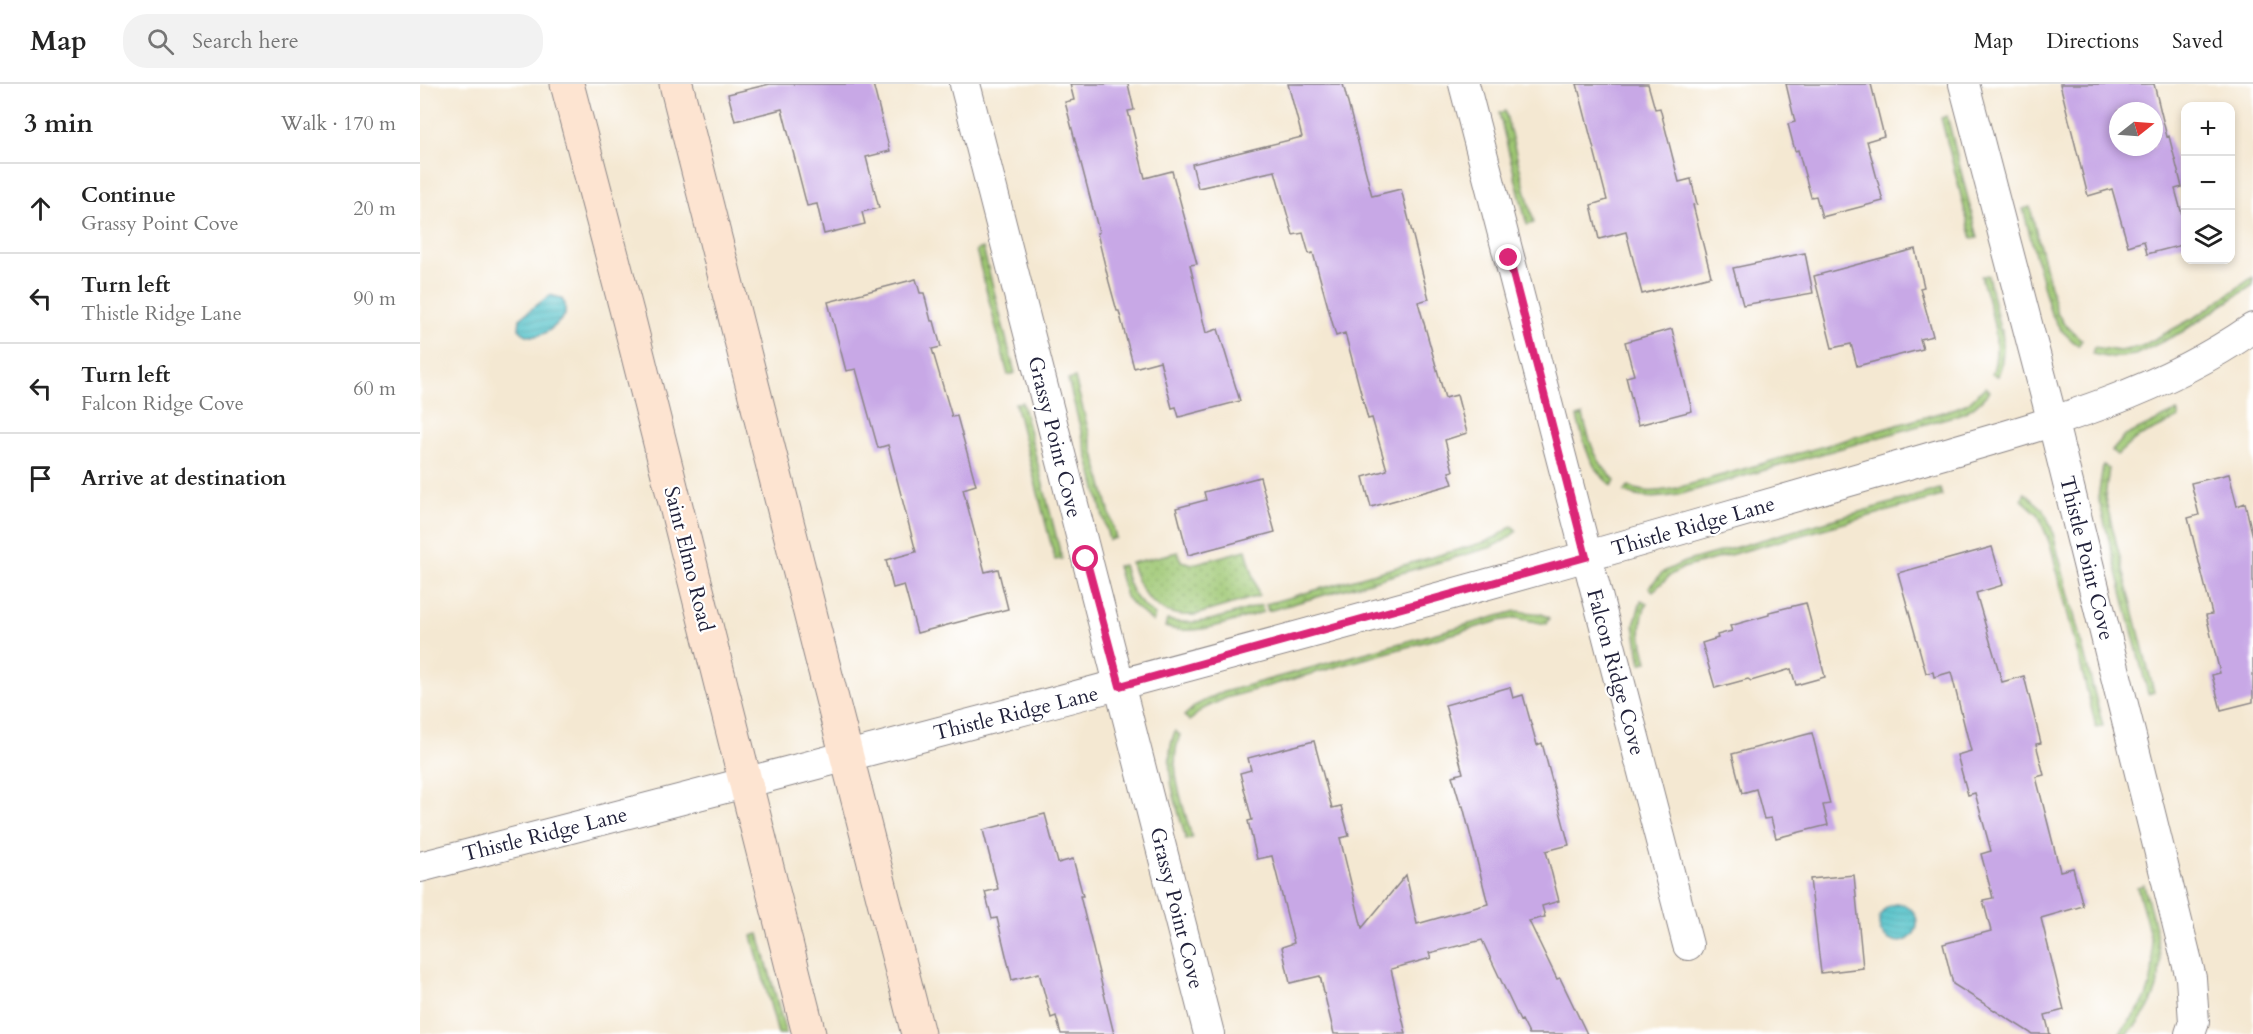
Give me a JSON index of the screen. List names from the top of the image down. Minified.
{"streets":{"main road":["Saint Elmo Road"],"street":["Grassy Point Cove","Thistle Ridge Lane","Thistle Point Cove","Falcon Ridge Cove"]},"crossings":[["Grassy Point Cove","Thistle Ridge Lane"],["Thistle Ridge Lane","Thistle Point Cove"],["Thistle Ridge Lane","Saint Elmo Road"],["Thistle Ridge Lane","Falcon Ridge Cove"]],"north":"right","page":{"header":"Map","search":"Search here","nav":["Map","Directions","Saved"],"heading":["3 min","Walk · 170 m"],"map_buttons":["+","−"],"list":[["Continue","Grassy Point Cove","20 m"],["Turn left","Thistle Ridge Lane","90 m"],["Turn left","Falcon Ridge Cove","60 m"],"Arrive at destination"]}}
